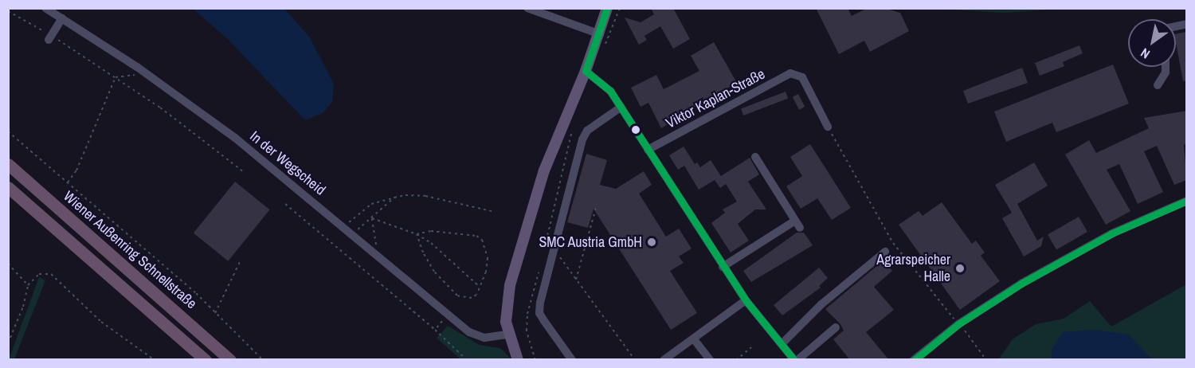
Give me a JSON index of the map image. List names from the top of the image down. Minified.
{"streets":{"highway":["Wiener Außenring Schnellstraße"],"street":["Viktor Kaplan-Straße","In der Wegscheid"]},"places":["SMC Austria GmbH","Agrarspeicher Halle"],"north":"bottom left"}
